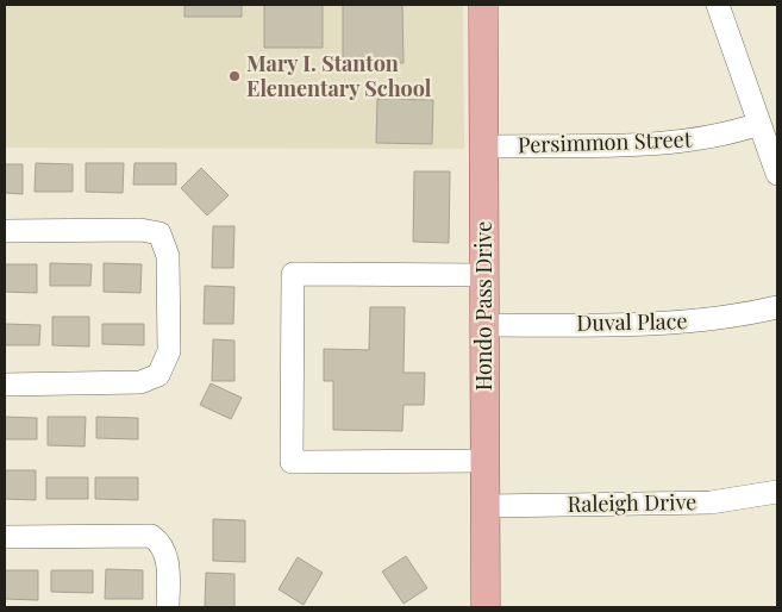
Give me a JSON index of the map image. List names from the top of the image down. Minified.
{"streets":{"main road":["Hondo Pass Drive"],"street":["Persimmon Street","Duval Place","Raleigh Drive"]},"crossings":[["Persimmon Street","Hondo Pass Drive"],["Hondo Pass Drive","Duval Place"],["Hondo Pass Drive","Raleigh Drive"]],"places":["Mary I. Stanton Elementary School"]}
